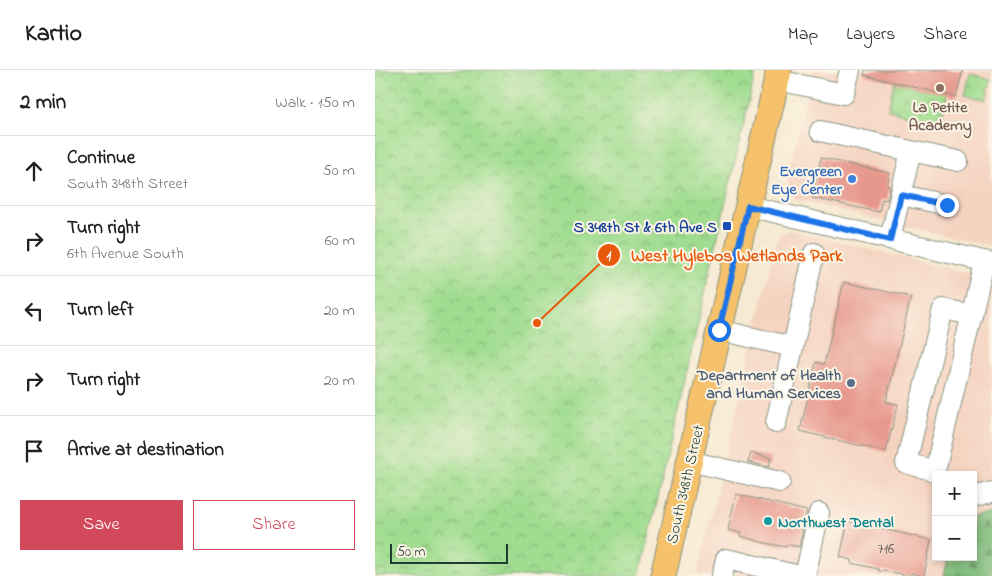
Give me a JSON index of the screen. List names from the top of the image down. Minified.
{"streets":{"main road":["South 348th Street"]},"places":{"other":["La Petite Academy","Evergreen Eye Center","West Hylebos Wetlands Park","Department of Health and Human Services","Northwest Dental"],"transit":["S 348th St & 6th Ave S"]},"house_numbers":["716"],"scale_bar":"50 m","page":{"header":"Kartio","nav":["Map","Layers","Share"],"heading":["2 min","Walk · 150 m"],"list":[["Continue","South 348th Street","50 m"],["Turn right","6th Avenue South","60 m"],["Turn left","20 m"],["Turn right","20 m"],"Arrive at destination"],"map_buttons":["+","−"],"buttons":["Save","Share"],"scale":"50 m"}}
